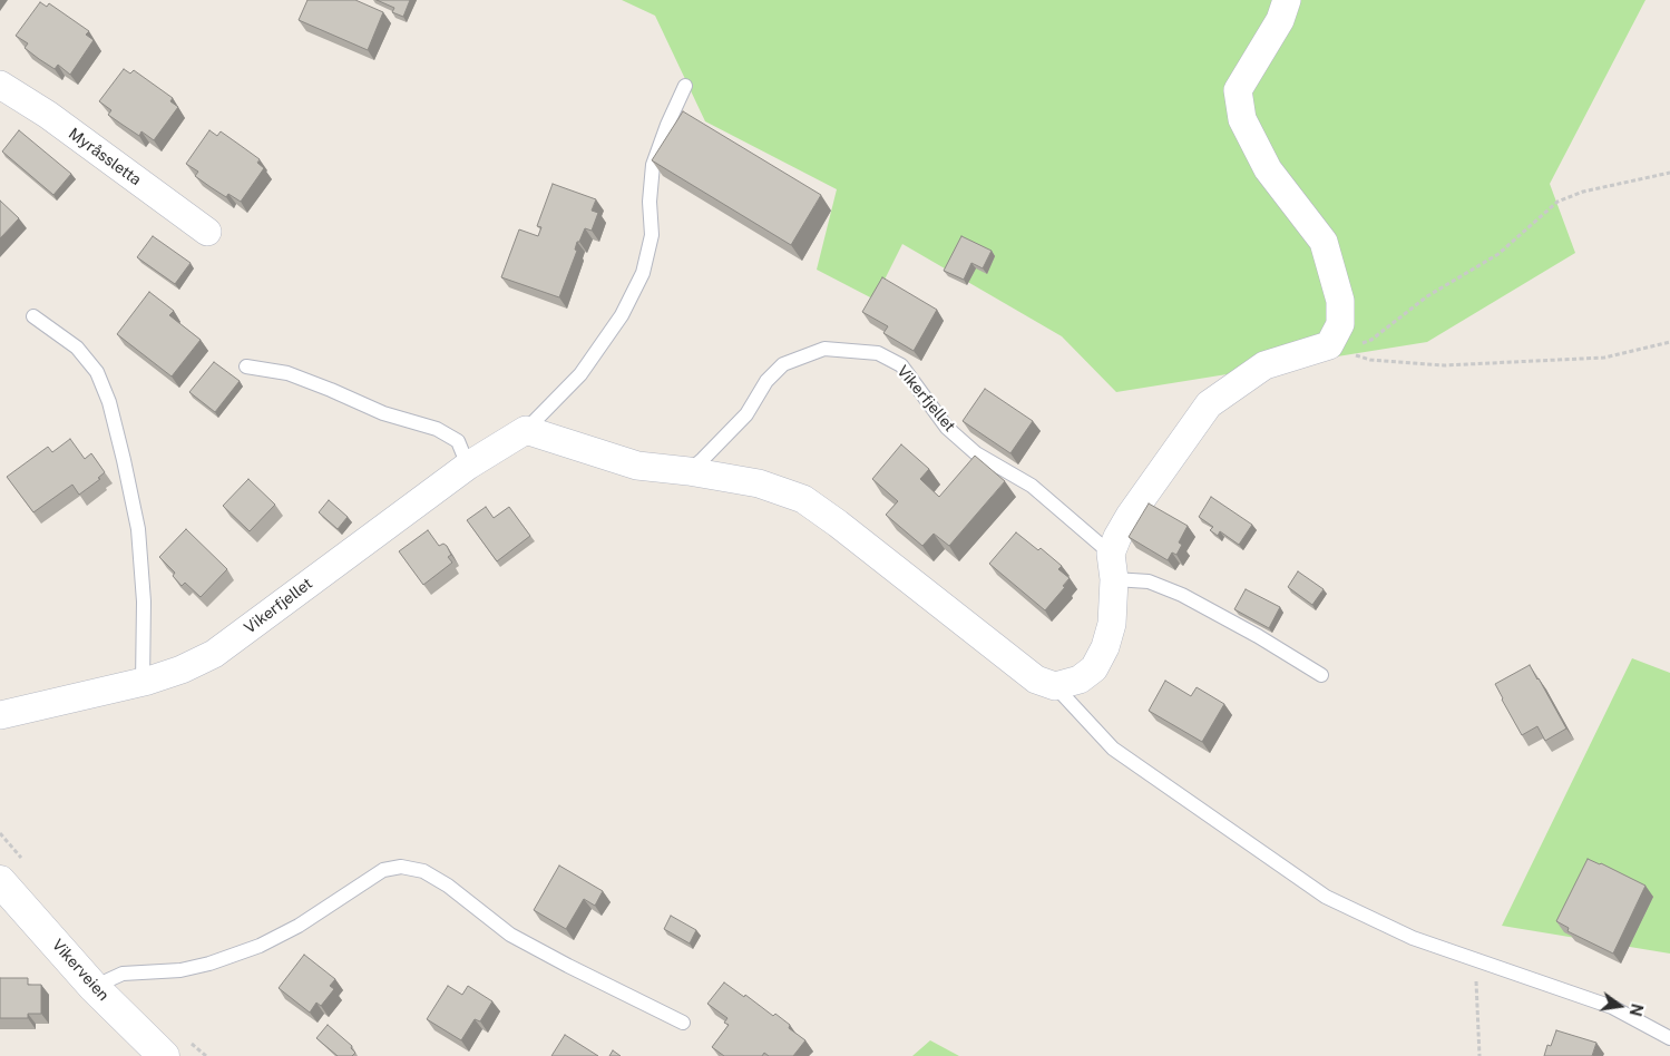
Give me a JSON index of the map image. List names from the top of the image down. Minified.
{"streets":{"main road":["Vikerveien"],"street":["Myråssletta","Vikerfjellet"]},"north":"right"}
